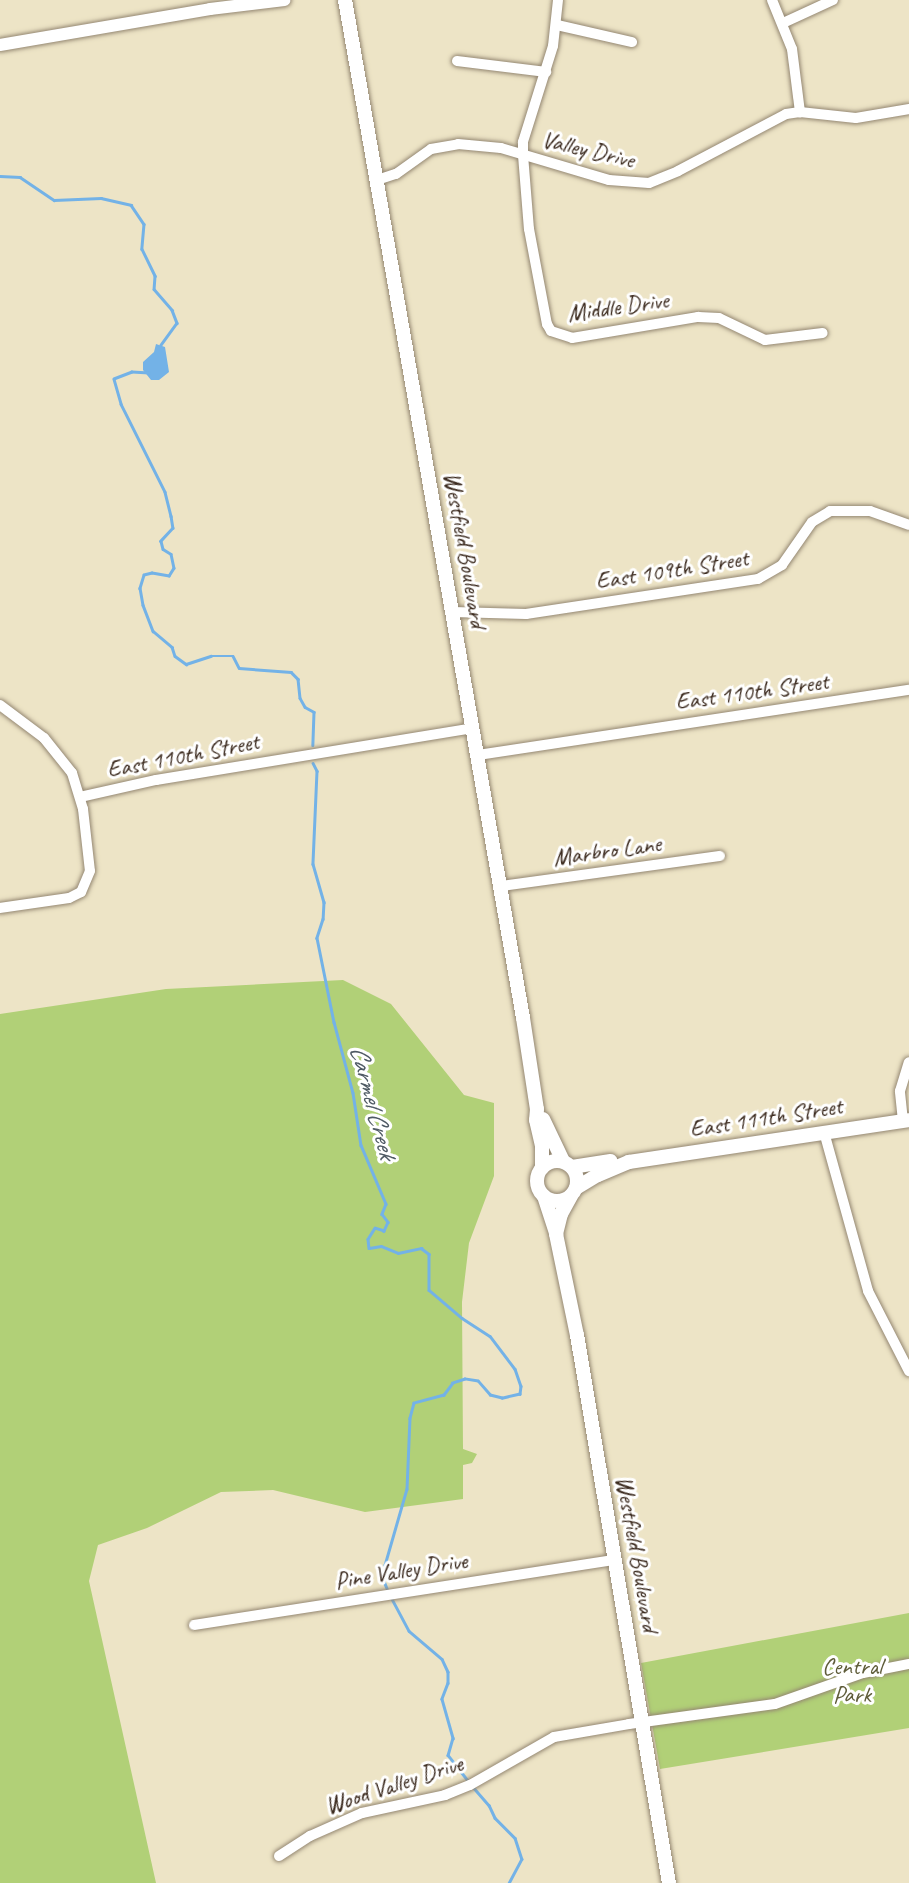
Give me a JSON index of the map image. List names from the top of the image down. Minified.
{"streets":{"main road":["Westfield Boulevard","East 111th Street"],"street":["Valley Drive","Middle Drive","East 109th Street","East 110th Street","Marbro Lane","Pine Valley Drive","Wood Valley Drive"]},"crossings":[["Valley Drive","Middle Drive"],["Valley Drive","Westfield Boulevard"],["Westfield Boulevard","East 109th Street"],["Westfield Boulevard","East 110th Street"],["Westfield Boulevard","Marbro Lane"],["Westfield Boulevard","East 111th Street"],["Westfield Boulevard","Pine Valley Drive"],["Westfield Boulevard","Wood Valley Drive"]],"water":["Carmel Creek"],"parks":["Central Park"]}
